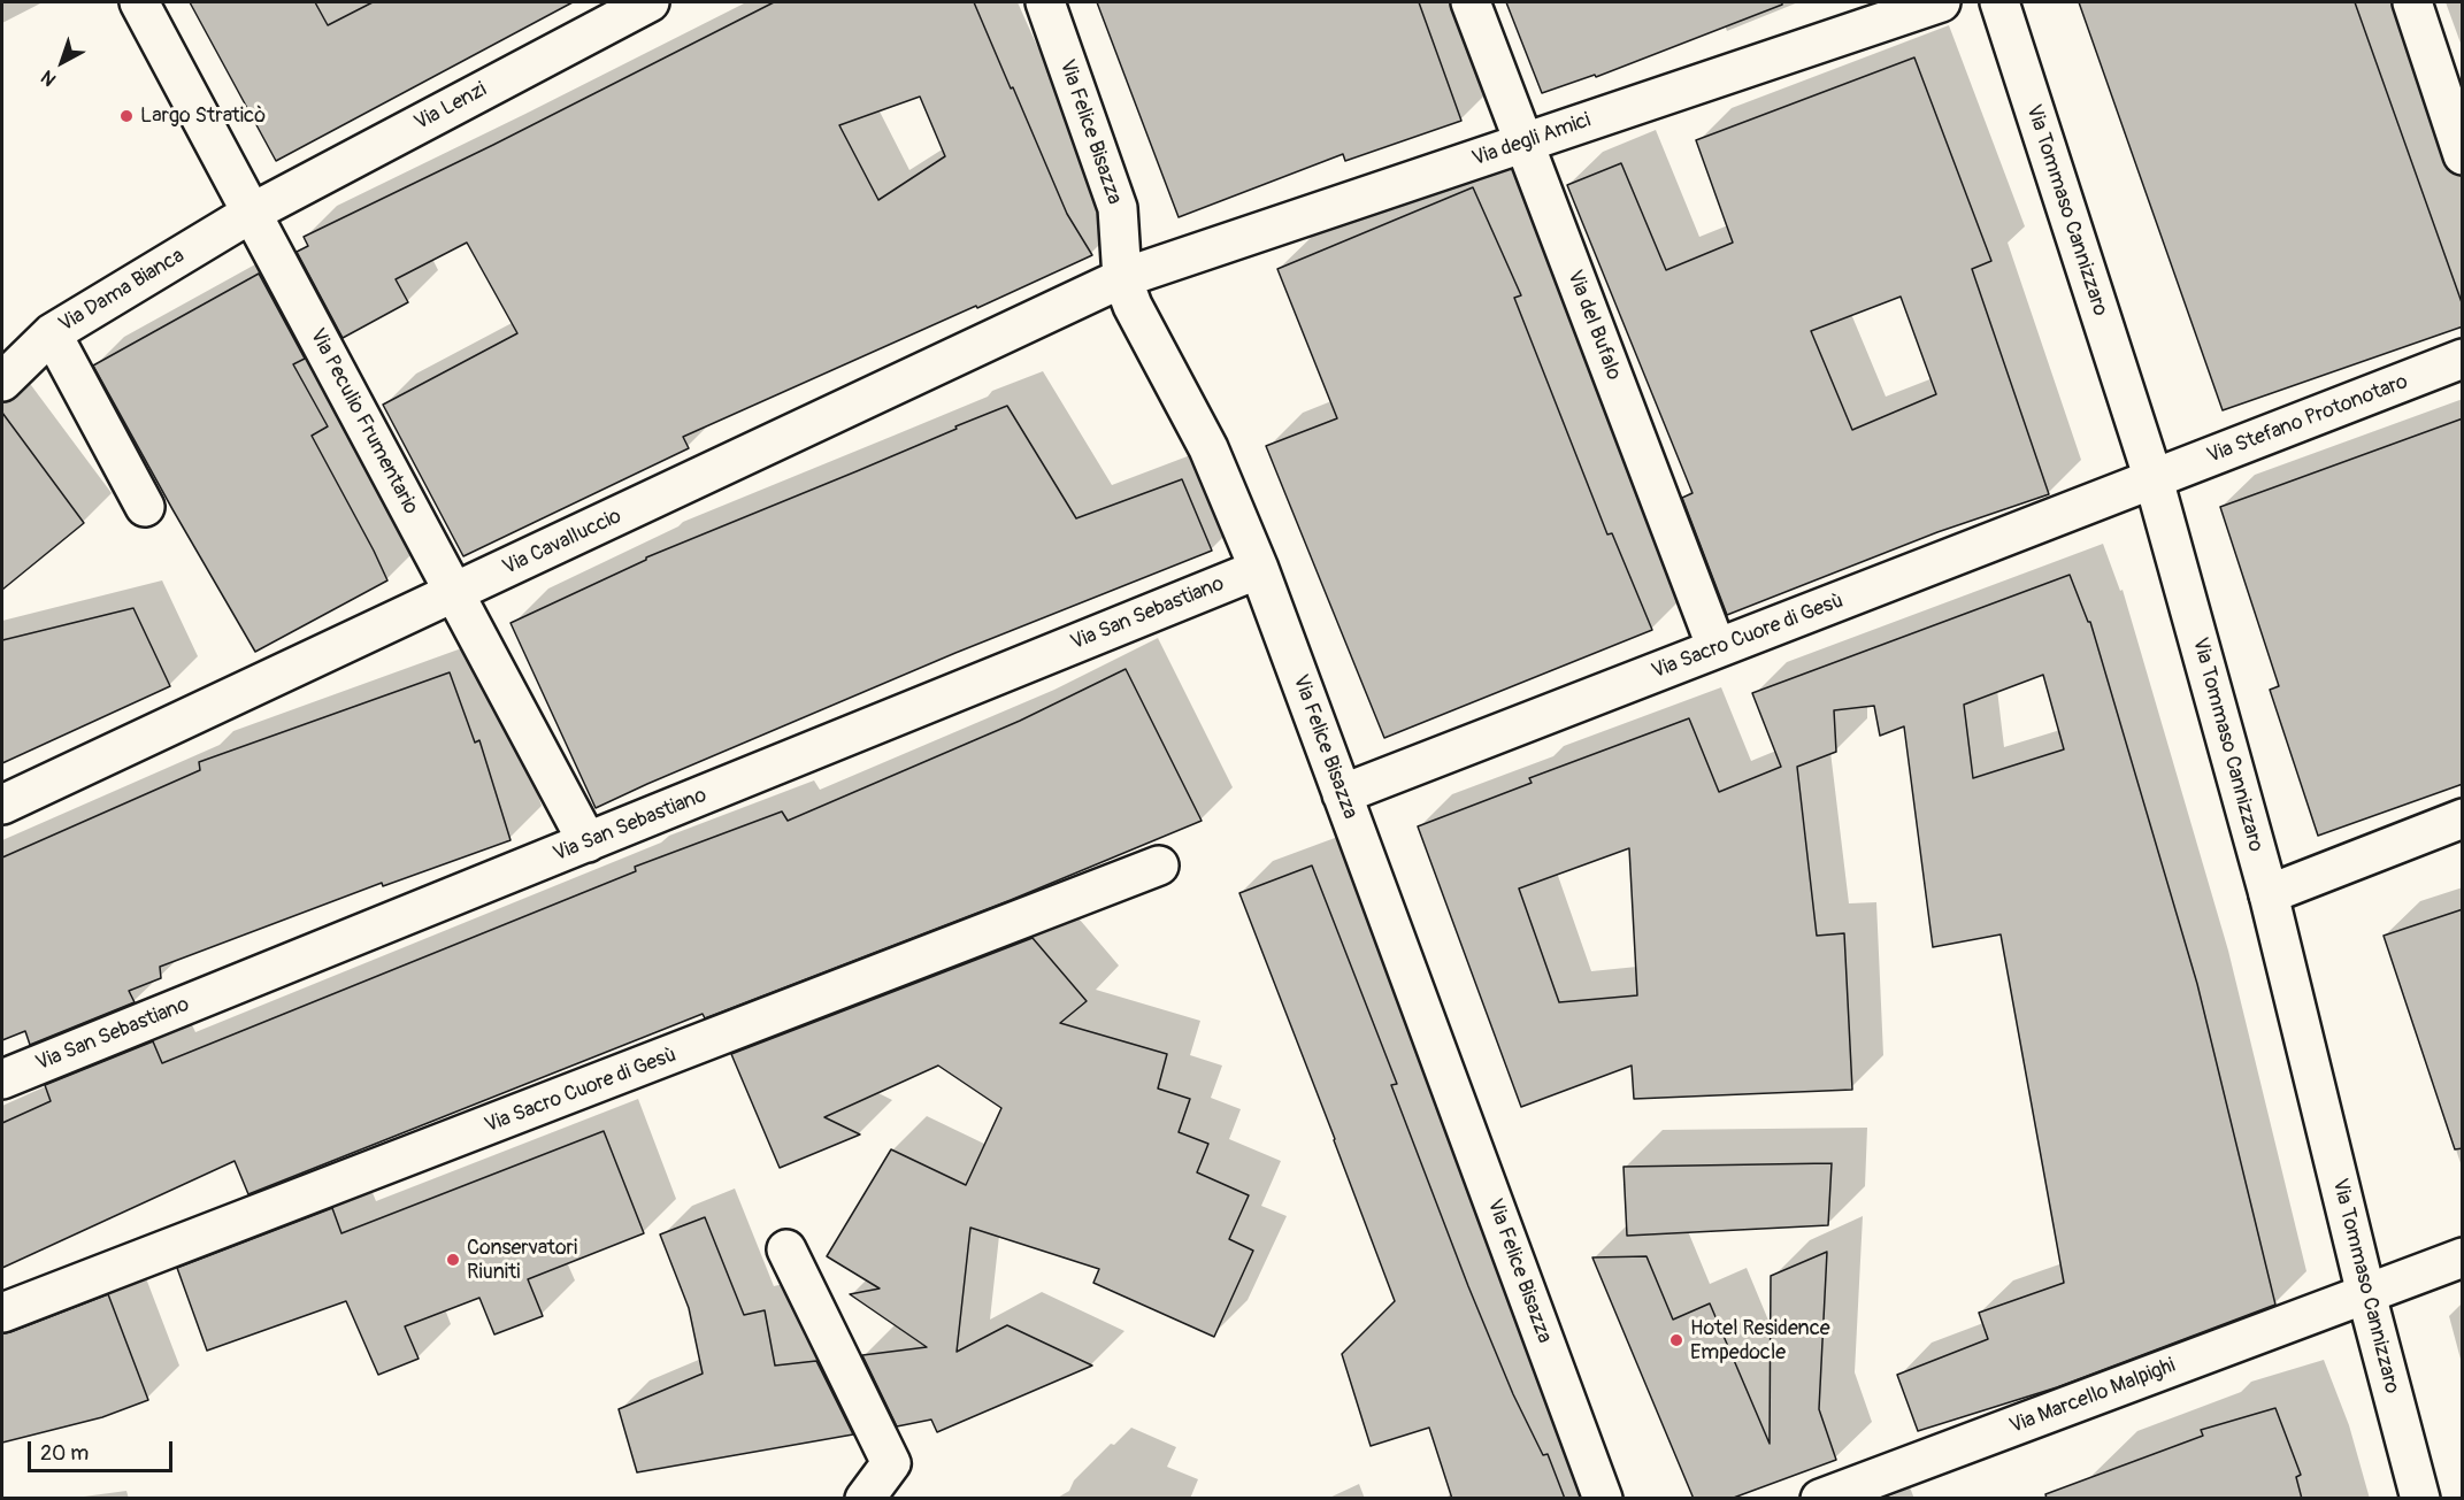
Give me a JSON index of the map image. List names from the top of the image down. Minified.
{"streets":{"street":["Via Lenzi","Via Felice Bisazza","Via degli Amici","Via Tommaso Cannizzaro","Via Dama Bianca","Via del Bufalo","Via Stefano Protonotaro","Via Peculio Frumentario","Via Cavalluccio","Via San Sebastiano","Via Sacro Cuore di Gesù","Via Marcello Malpighi"]},"crossings":[["Via Lenzi","Via Dama Bianca"],["Via Lenzi","Via Peculio Frumentario"],["Via Felice Bisazza","Via degli Amici"],["Via Felice Bisazza","Via Cavalluccio"],["Via Felice Bisazza","Via San Sebastiano"],["Via Felice Bisazza","Via Sacro Cuore di Gesù"],["Via degli Amici","Via del Bufalo"],["Via degli Amici","Via Cavalluccio"],["Via Tommaso Cannizzaro","Via Stefano Protonotaro"],["Via Tommaso Cannizzaro","Via Sacro Cuore di Gesù"],["Via Tommaso Cannizzaro","Via Marcello Malpighi"],["Via Dama Bianca","Via Peculio Frumentario"],["Via del Bufalo","Via Sacro Cuore di Gesù"],["Via Stefano Protonotaro","Via Sacro Cuore di Gesù"],["Via Peculio Frumentario","Via Cavalluccio"],["Via Peculio Frumentario","Via San Sebastiano"]],"places":["Largo Straticò","Conservatori Riuniti","Hotel Residence Empedocle"],"scale_bar":"20 m","north":"bottom left"}
